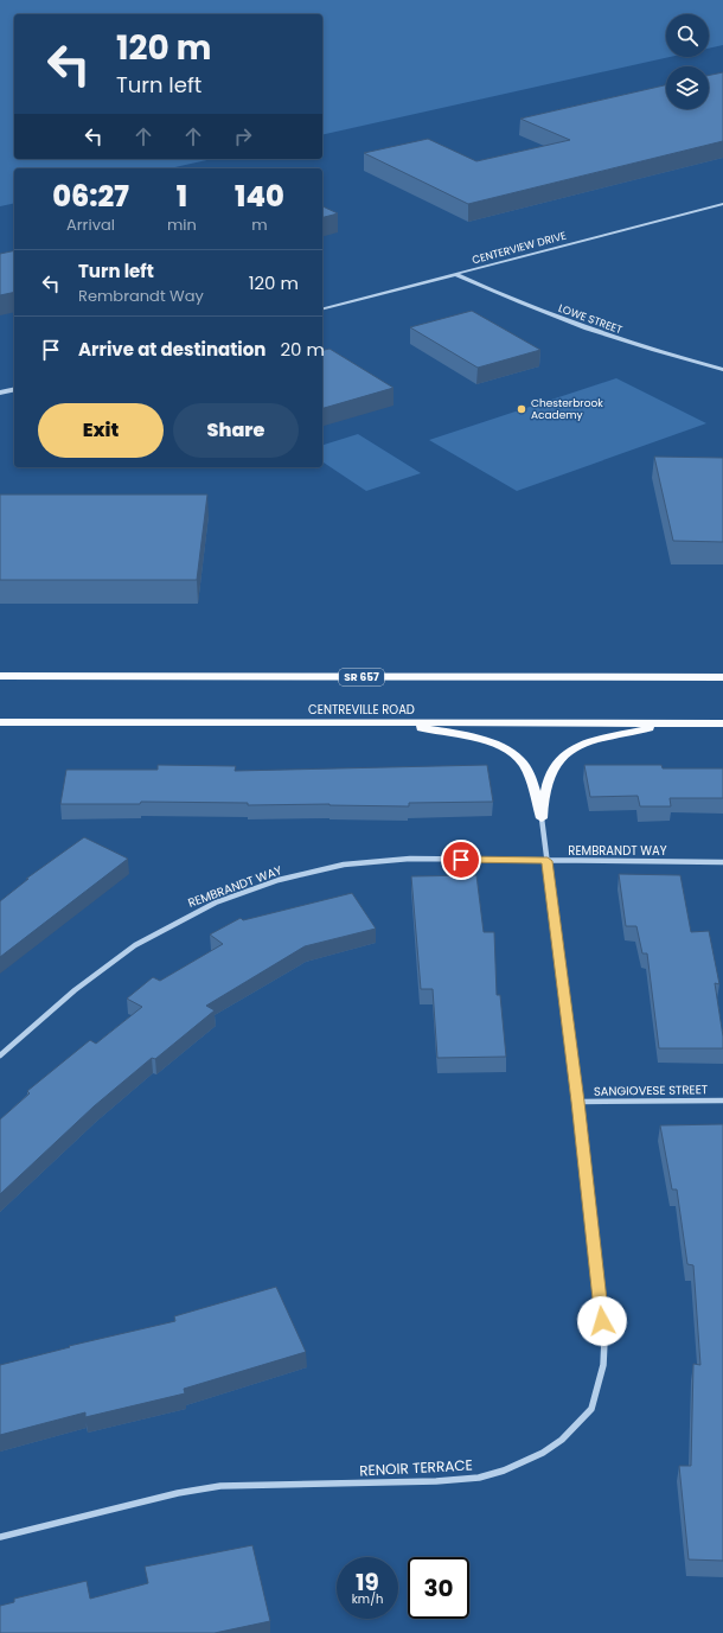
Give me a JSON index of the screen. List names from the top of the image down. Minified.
{"streets":{"main road":["SR 657","CENTREVILLE ROAD"],"street":["CENTERVIEW DRIVE","LOWE STREET","REMBRANDT WAY","SANGIOVESE STREET","RENOIR TERRACE"]},"crossings":[["CENTERVIEW DRIVE","LOWE STREET"],["REMBRANDT WAY","RENOIR TERRACE"],["SANGIOVESE STREET","RENOIR TERRACE"]],"places":["Chesterbrook Academy"],"page":{"turn":["120 m","Turn left"],"eta":["06:27","Arrival","1","min","140","m"],"list":[{"name":"Turn left","note":"Rembrandt Way","value":"120 m"},{"name":"Arrive at destination","value":"20 m"}],"buttons":["Exit","Share"],"speed":"19 km/h","limit":"30"}}
